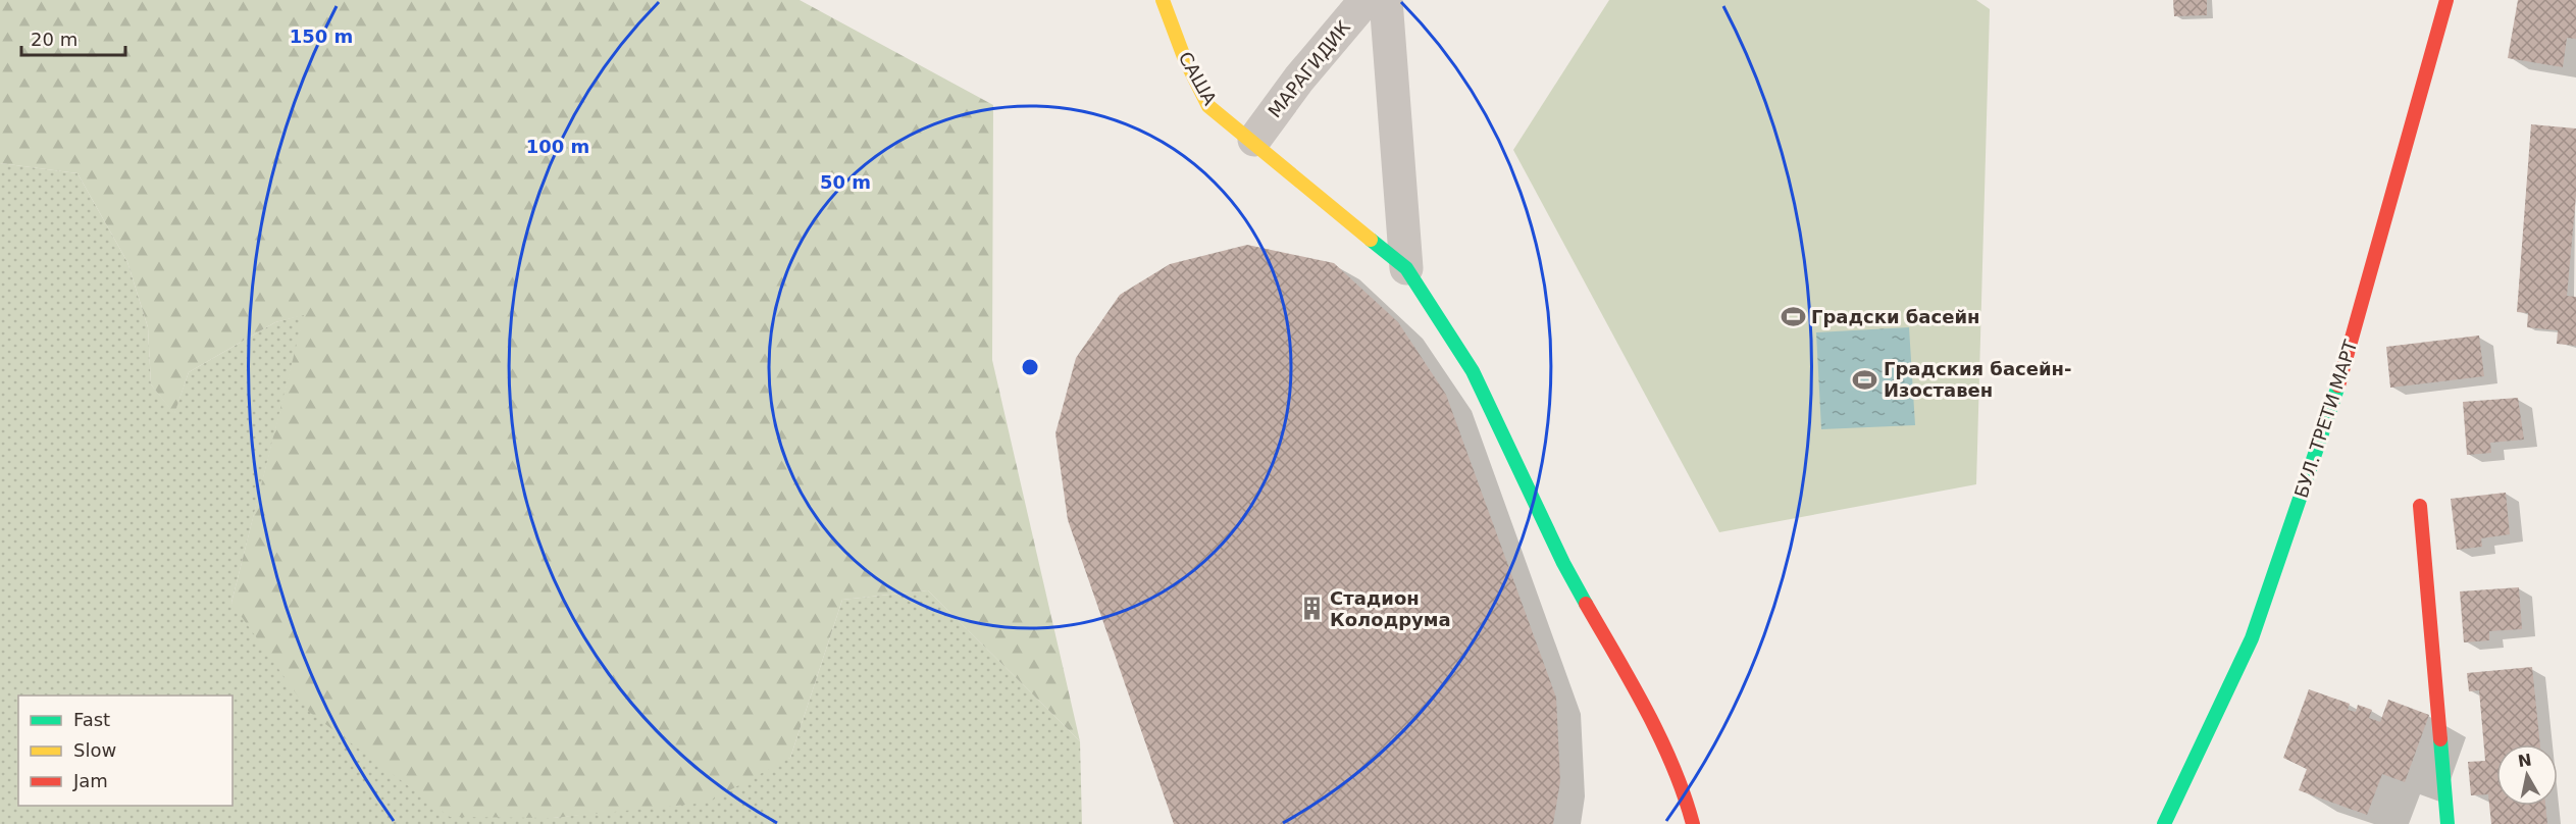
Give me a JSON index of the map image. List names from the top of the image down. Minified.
{"streets":{"street":["МАРАГИДИК","САША","БУЛ. ТРЕТИ МАРТ"]},"crossings":[["МАРАГИДИК","САША"]],"places":{"sports":["Градски басейн","Градския басейн- Изоставен"],"building":["Стадион Колодрума"]},"legend":["Fast","Slow","Jam"],"scale_bar":"20 m","north":"top","rings":["150 m","100 m","50 m"]}
